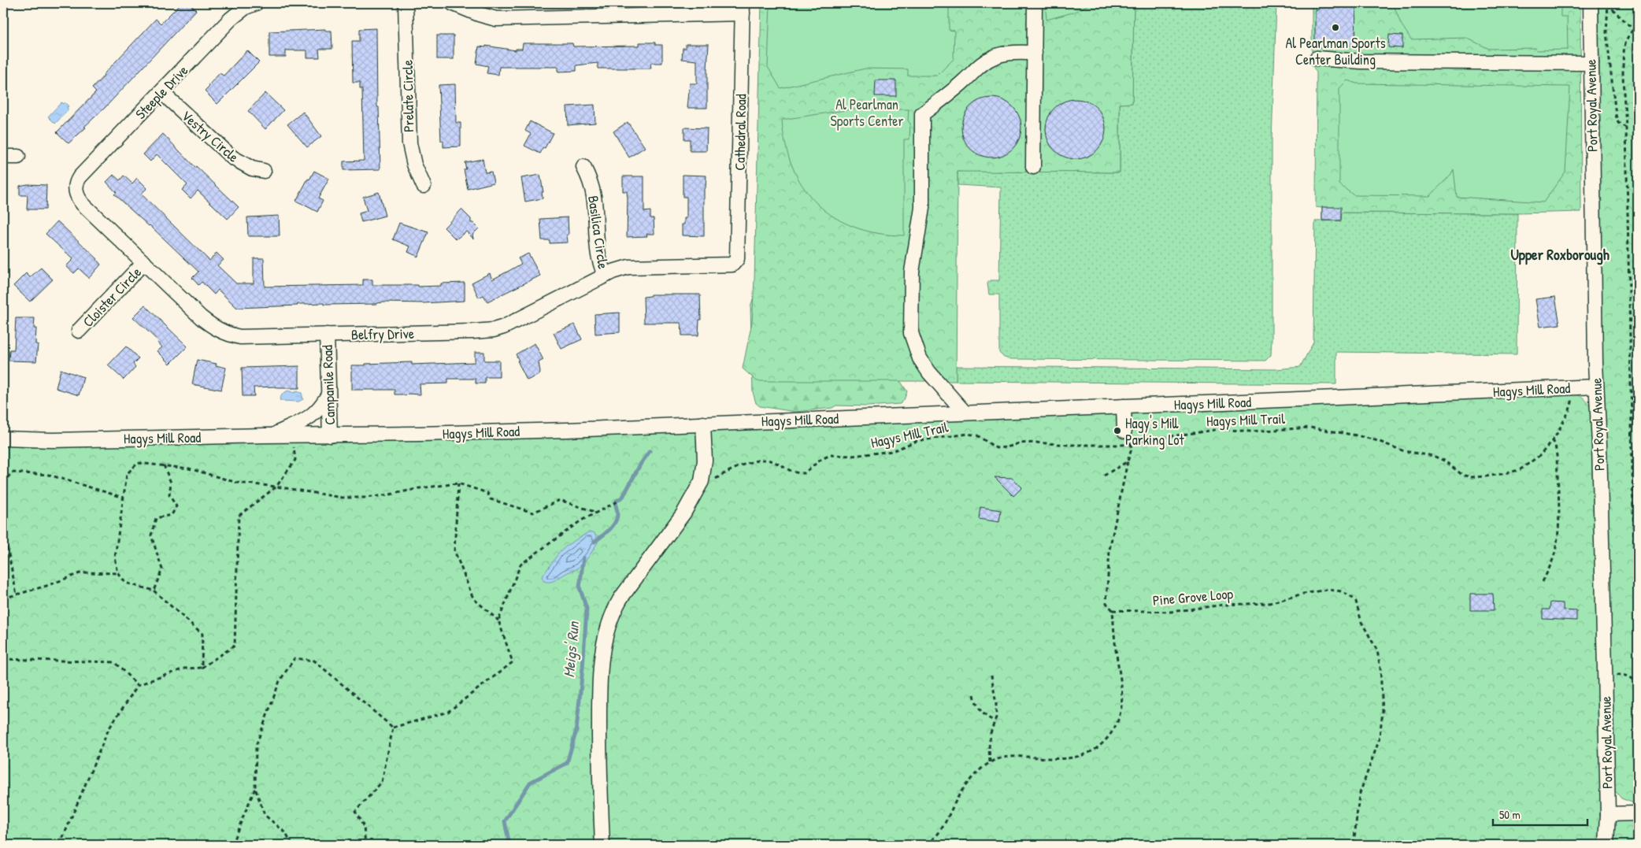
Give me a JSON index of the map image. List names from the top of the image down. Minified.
{"streets":{"street":["Steeple Drive","Prelate Circle","Port Royal Avenue","Cathedral Road","Vestry Circle","Basilica Circle","Cloister Circle","Belfry Drive","Campanile Road","Hagys Mill Road"],"path":["Hagys Mill Trail","Pine Grove Loop"]},"crossings":[["Steeple Drive","Vestry Circle"],["Steeple Drive","Belfry Drive"],["Port Royal Avenue","Hagys Mill Road"],["Cathedral Road","Belfry Drive"],["Basilica Circle","Belfry Drive"],["Cloister Circle","Belfry Drive"],["Belfry Drive","Campanile Road"],["Campanile Road","Hagys Mill Road"],["Hagys Mill Road","Hagys Mill Trail"]],"districts":["Upper Roxborough"],"water":["Meigs' Run"],"parks":["Al Pearlman Sports Center"],"places":["Al Pearlman Sports Center Building","Hagy's Mill Parking Lot"],"scale_bar":"50 m"}
